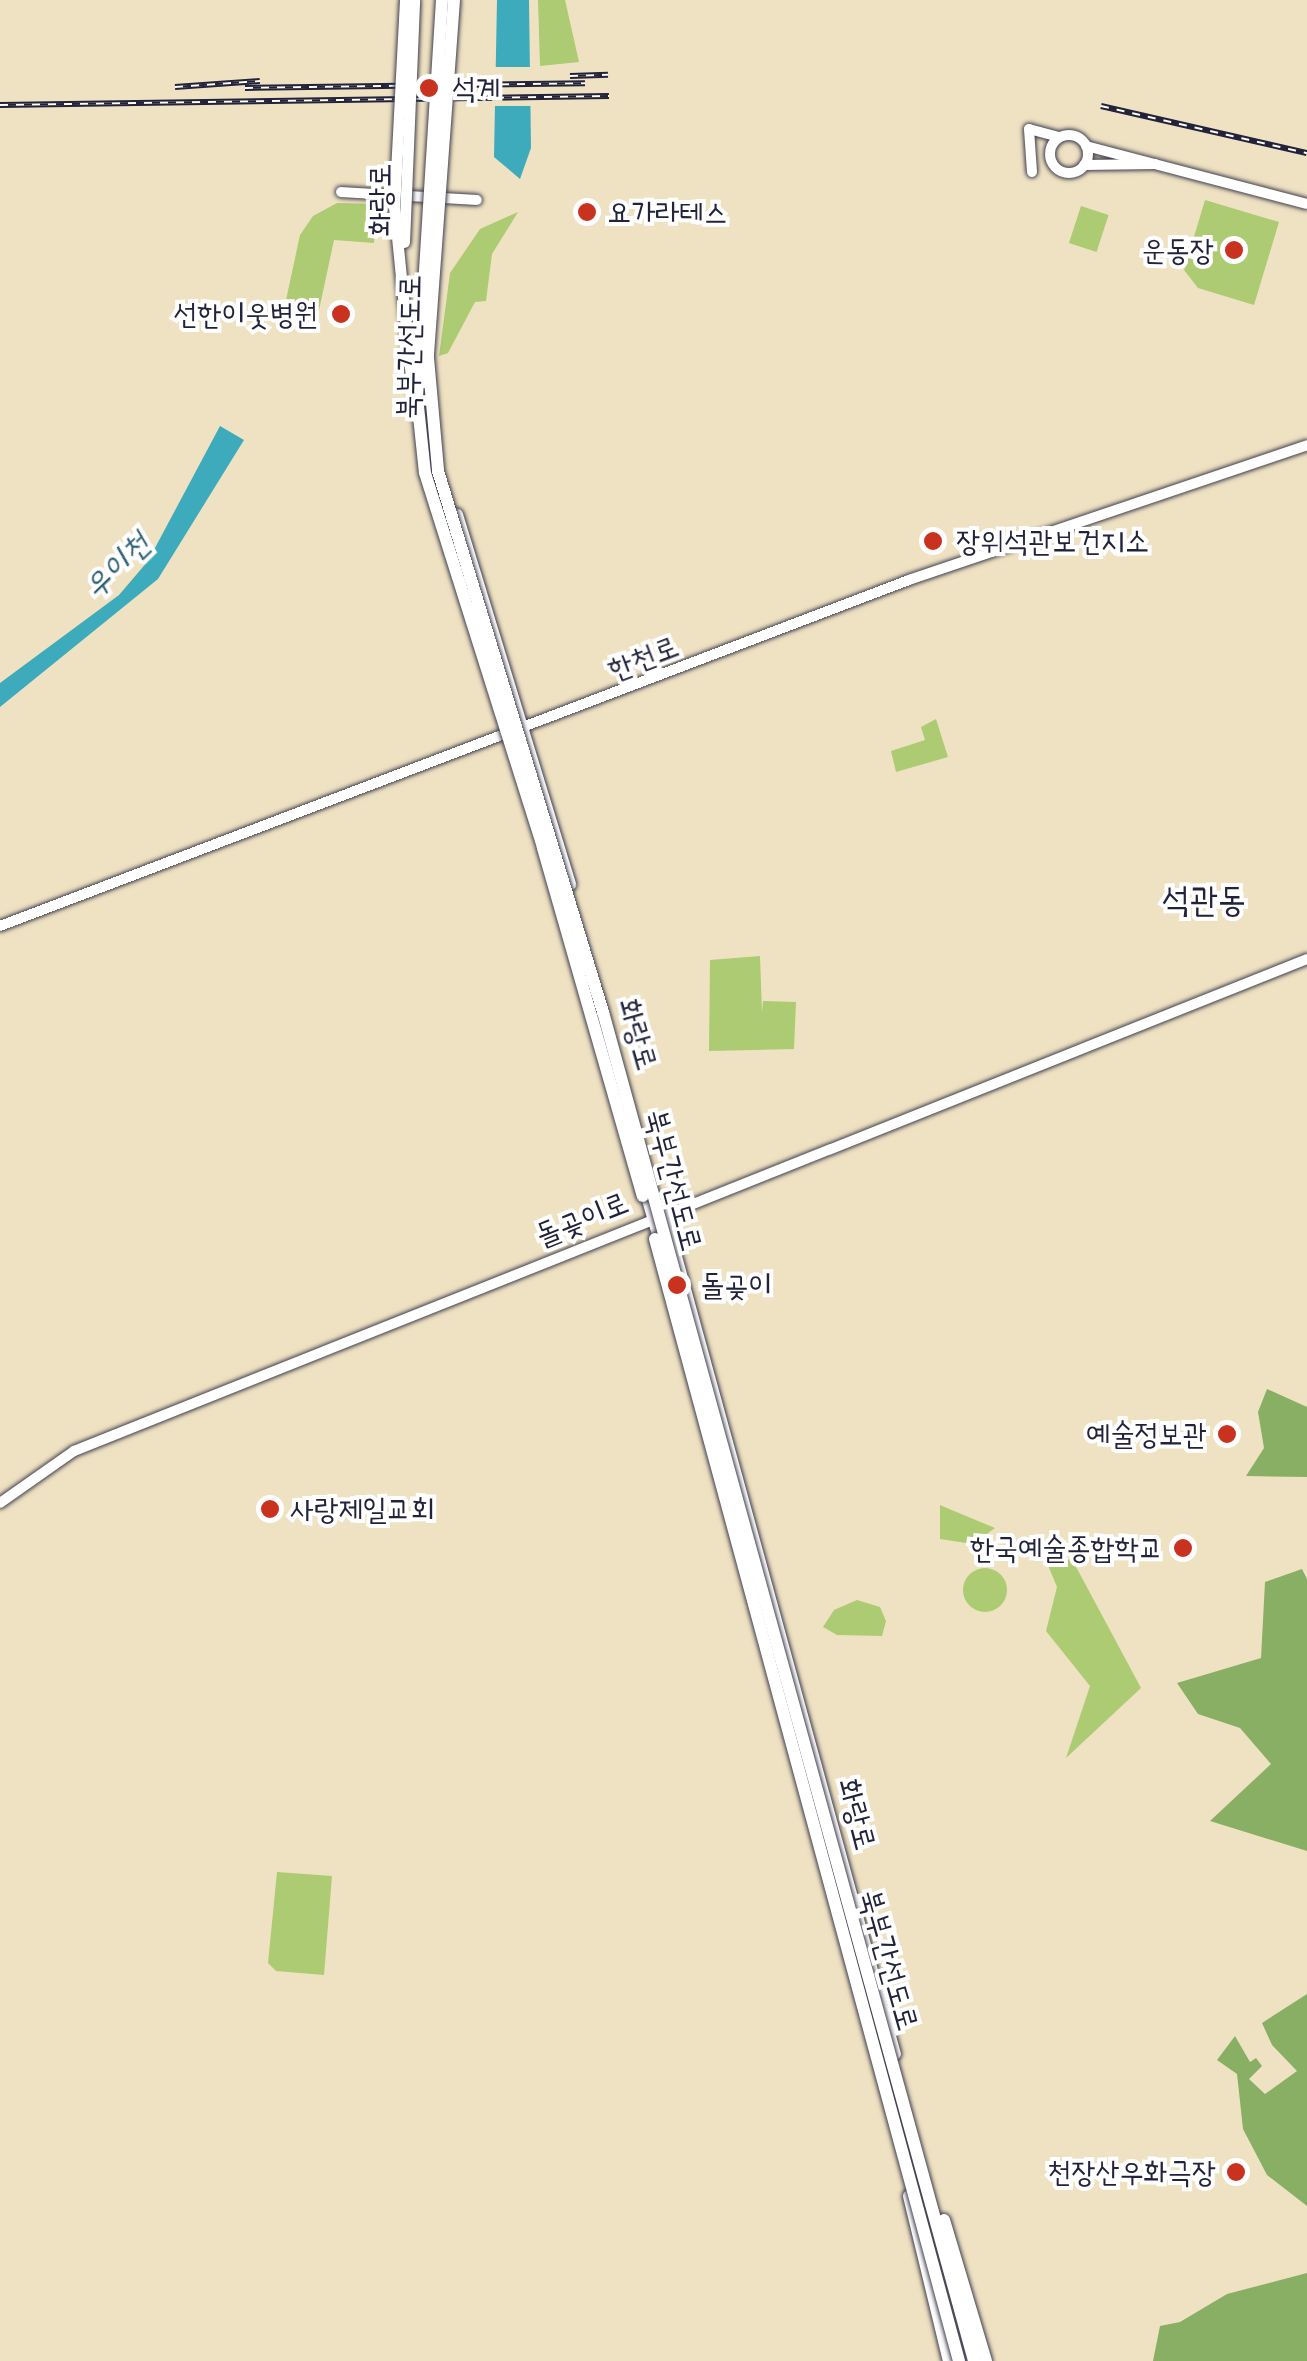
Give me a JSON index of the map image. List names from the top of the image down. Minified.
{"streets":{"highway":["북부간선도로"],"main road":["화랑로","한천로","돌곶이로"]},"crossings":[["화랑로","북부간선도로"],["화랑로","한천로"],["화랑로","돌곶이로"]],"districts":["석관동"],"water":["우이천"],"places":["석계","요가라테스","운동장","선한이웃병원","장위석관보건지소","돌곶이","예술정보관","사랑제일교회","한국예술종합학교","천장산우화극장"]}
